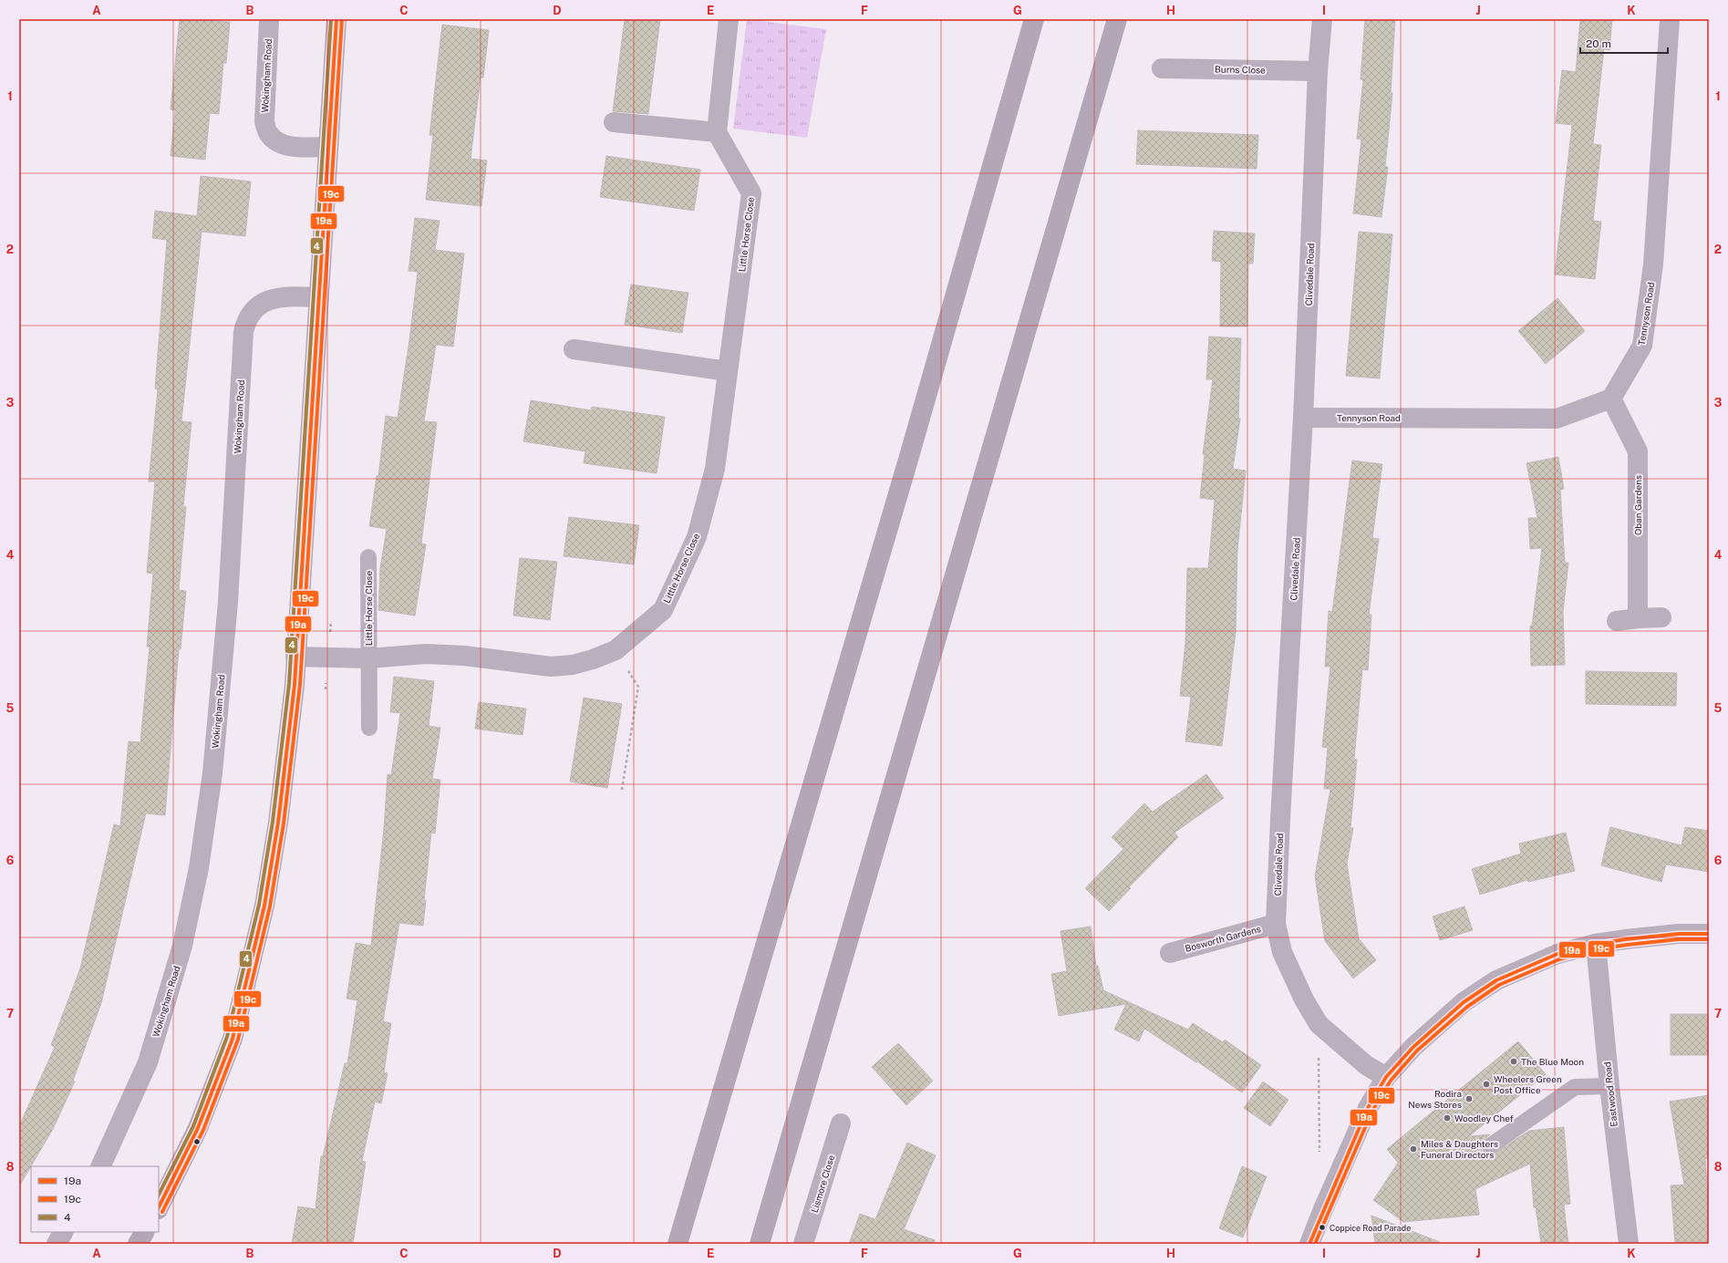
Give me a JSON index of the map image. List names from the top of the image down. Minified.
{"streets":{"street":["Burns Close","Wokingham Road","Little Horse Close","Clivedale Road","Tennyson Road","Oban Gardens","Bosworth Gardens","Eastwood Road","Lismore Close"]},"crossings":[["Burns Close","Clivedale Road"],["Clivedale Road","Tennyson Road"],["Clivedale Road","Bosworth Gardens"],["Tennyson Road","Oban Gardens"]],"places":["The Blue Moon","Wheelers Green Post Office","Rodira News Stores","Woodley Chef","Miles & Daughters Funeral Directors","Coppice Road Parade"],"lines":["transit line 19a","transit line 19c","transit line 4"],"legend":["19a","19c","4"],"scale_bar":"20 m","grid":{"columns":["A","B","C","D","E","F","G","H","I","J","K"],"rows":["1","2","3","4","5","6","7","8"]}}
